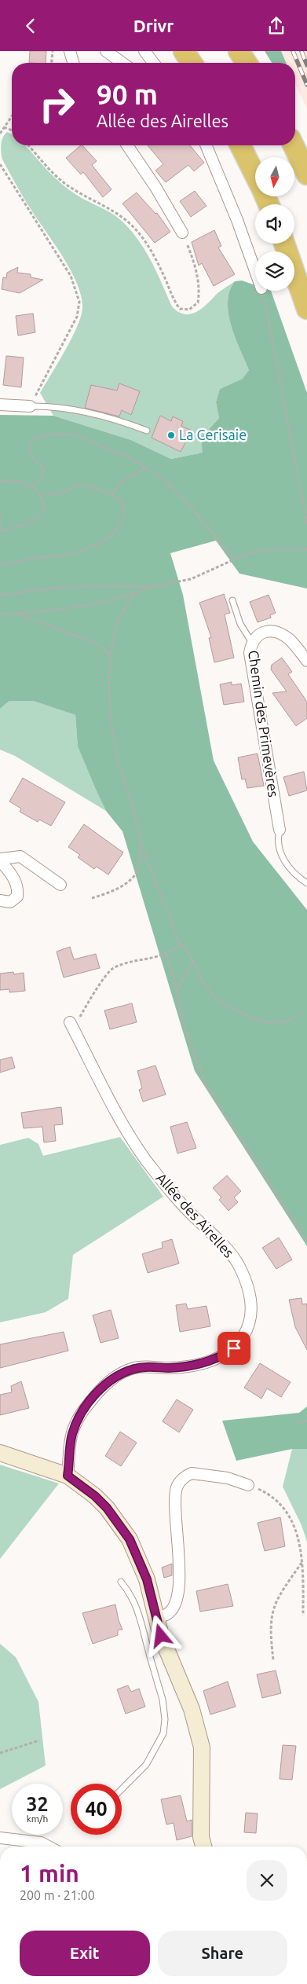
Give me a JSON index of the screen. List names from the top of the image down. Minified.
{"streets":{"street":["Chemin des Primevères","Allée des Airelles"]},"places":["La Cerisaie"],"north":"bottom","page":{"header":"Drivr","turn":["90 m","Allée des Airelles"],"speed":"32 km/h","limit":"40","heading":["1 min","200 m · 21:00"],"buttons":["Exit","Share"]}}
